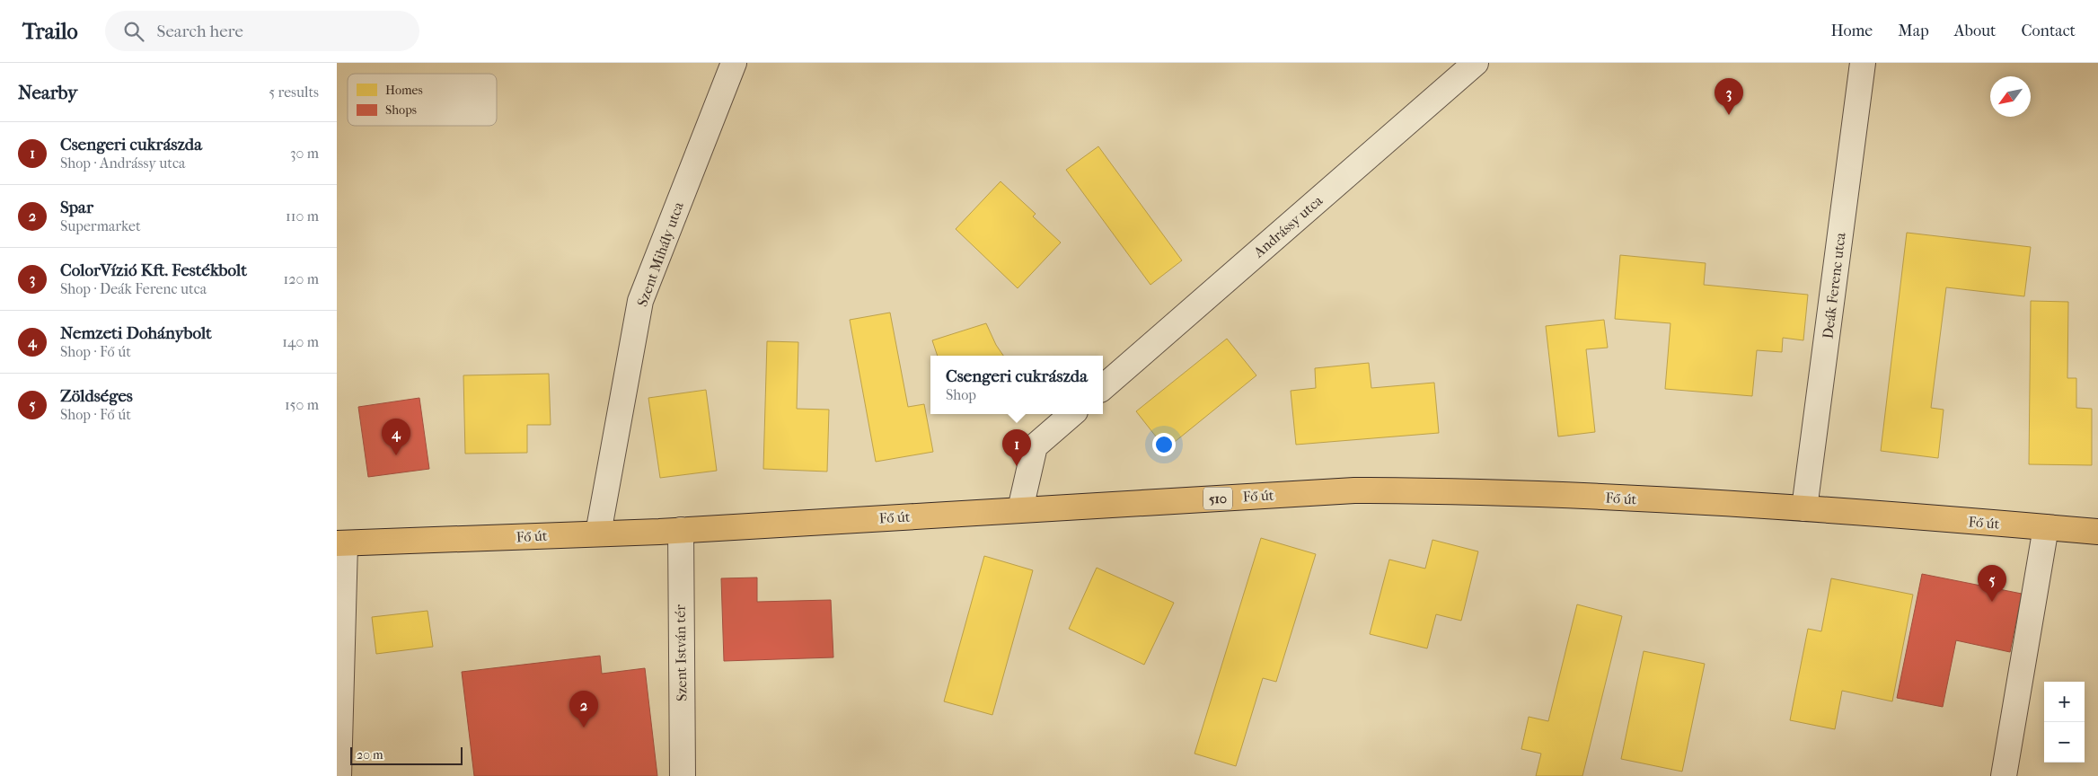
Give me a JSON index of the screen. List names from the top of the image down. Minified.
{"streets":{"main road":["Fő út","510"],"street":["Andrássy utca","Szent Mihály utca","Deák Ferenc utca","Szent István tér"]},"crossings":[["Szent Mihály utca","Fő út"],["Deák Ferenc utca","Fő út"],["Fő út","Szent István tér"]],"legend":["Homes","Shops"],"scale_bar":"20 m","north":"bottom left","page":{"header":"Trailo","search":"Search here","nav":["Home","Map","About","Contact"],"heading":["Nearby","5 results"],"pins":["3","4","1","5","2"],"list":[{"mark":"1","name":"Csengeri cukrászda","note":"Shop · Andrássy utca","value":"30 m"},{"mark":"2","name":"Spar","note":"Supermarket","value":"110 m"},{"mark":"3","name":"ColorVízió Kft. Festékbolt","note":"Shop · Deák Ferenc utca","value":"120 m"},{"mark":"4","name":"Nemzeti Dohánybolt","note":"Shop · Fő út","value":"140 m"},{"mark":"5","name":"Zöldséges","note":"Shop · Fő út","value":"150 m"}],"popup":["Csengeri cukrászda","Shop"],"map_buttons":["+","−"],"scale":"20 m"}}
